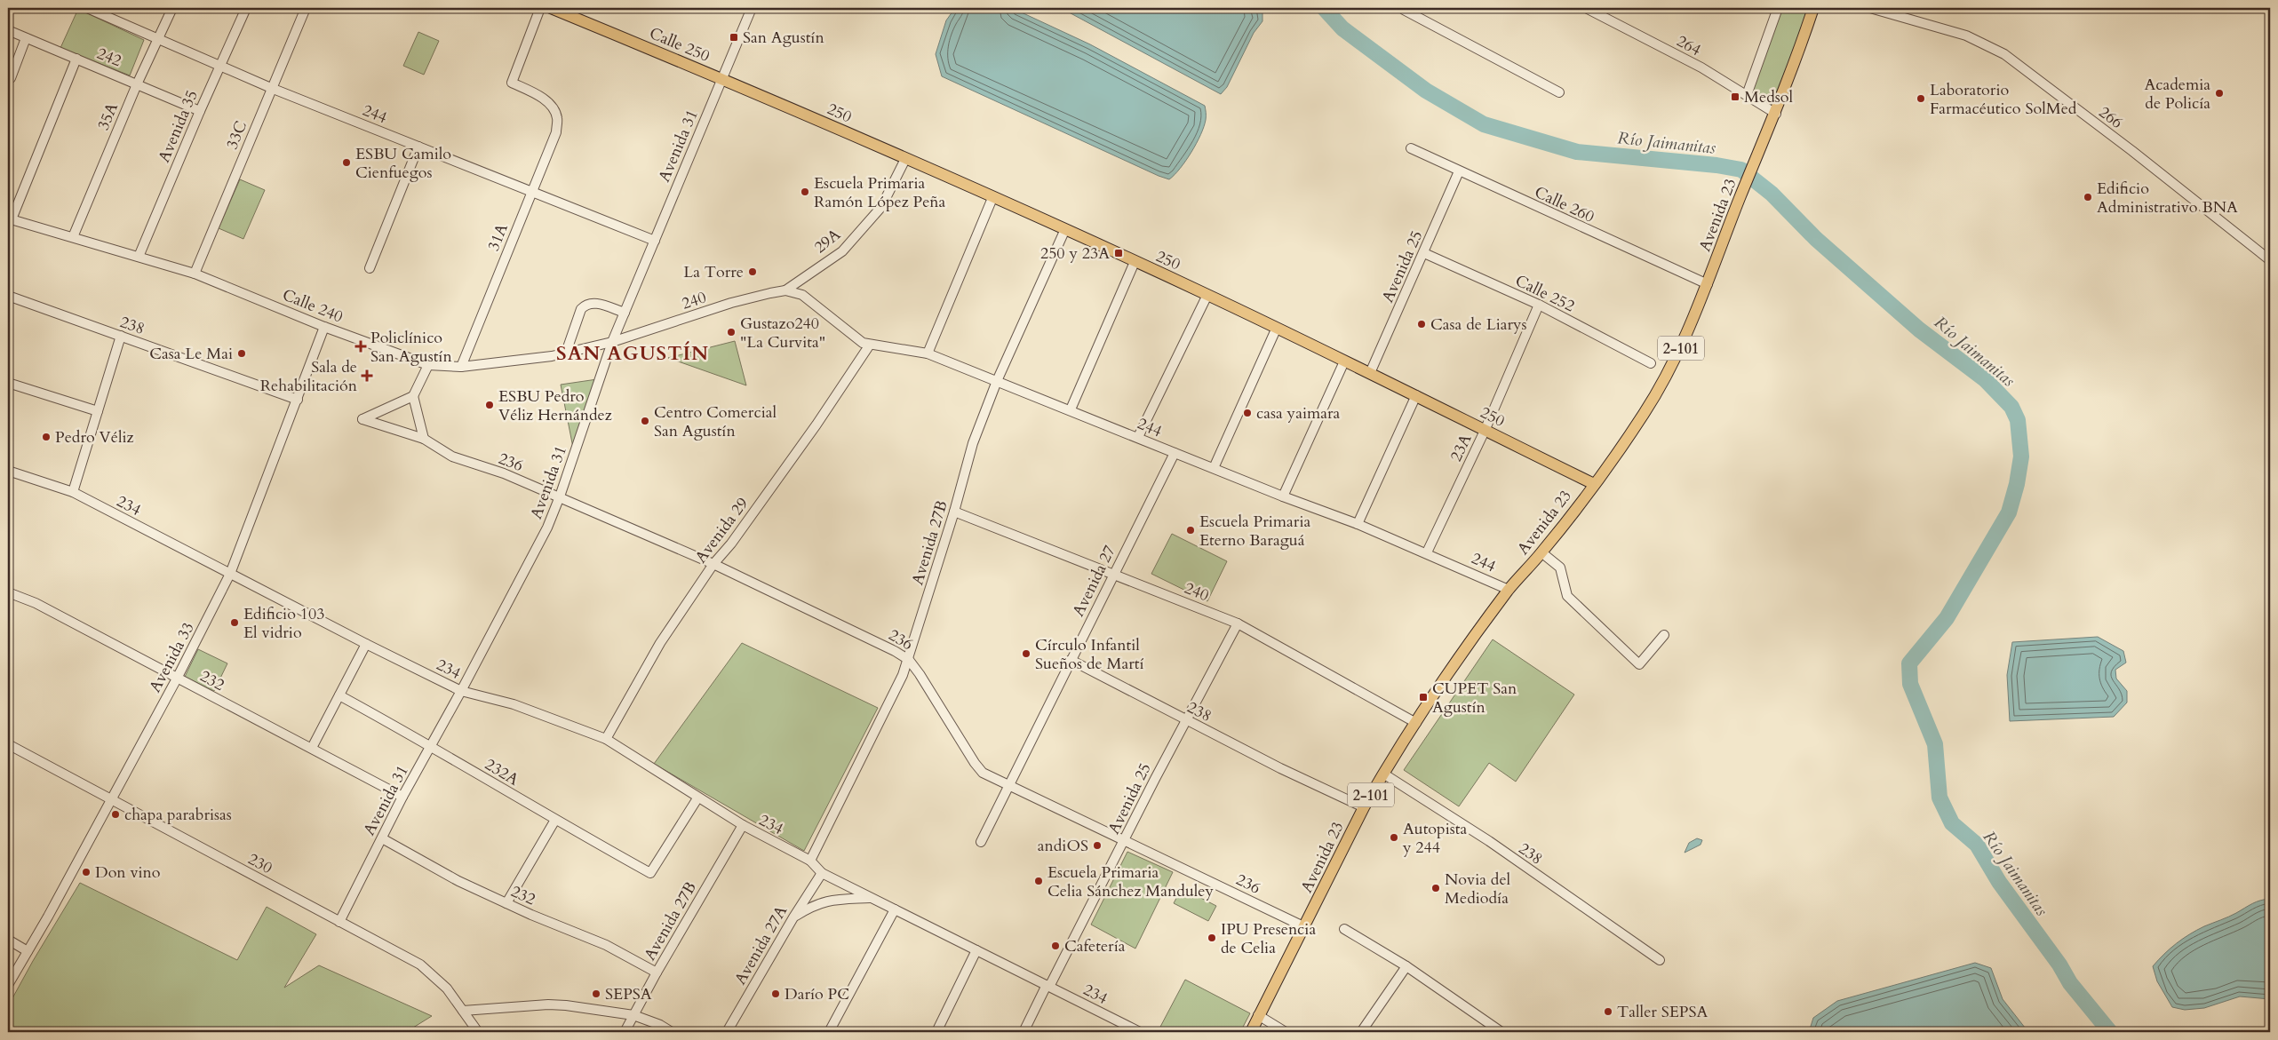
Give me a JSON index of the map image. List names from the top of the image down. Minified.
{"streets":{"main road":["Calle 250","250","Avenida 23","2-101"],"street":["264","242","244","35A","266","Avenida 35","33C","Avenida 31","Calle 260","31A","29A","Avenida 25","Calle 252","240","Calle 240","238","23A","236","234","Avenida 29","Avenida 27B","Avenida 27","Avenida 33","232","232A","230","Avenida 27A"]},"crossings":[["Calle 250","250"],["Calle 250","Avenida 31"],["264","Avenida 23"],["242","35A"],["242","Avenida 35"],["250","Avenida 31"],["250","Avenida 23"],["250","29A"],["250","Avenida 25"],["250","23A"],["250","Avenida 27B"],["244","35A"],["244","Avenida 35"],["244","33C"],["244","Avenida 31"],["244","Avenida 23"],["244","31A"],["244","29A"],["244","240"],["244","23A"],["244","Avenida 29"],["244","Avenida 27B"],["244","Avenida 27"],["35A","Calle 240"],["Avenida 35","Calle 240"],["33C","Calle 240"],["Avenida 31","240"],["Avenida 31","Calle 240"],["Avenida 31","236"],["Avenida 31","234"],["Avenida 31","232"],["Avenida 31","232A"],["Avenida 31","230"],["Calle 260","Avenida 23"],["Calle 260","Avenida 25"],["Avenida 23","240"],["Avenida 23","238"],["Avenida 23","236"],["31A","Calle 240"],["29A","240"],["Avenida 25","Calle 252"],["Avenida 25","240"],["Avenida 25","238"],["Avenida 25","236"],["Avenida 25","234"],["Calle 252","23A"],["240","Calle 240"],["240","Avenida 27B"],["240","Avenida 27"],["Calle 240","Avenida 33"],["238","Avenida 27"],["238","Avenida 33"],["236","Avenida 29"],["236","Avenida 27B"],["236","Avenida 27"],["234","Avenida 29"],["234","Avenida 27B"],["234","Avenida 33"],["234","232A"],["234","Avenida 27A"],["Avenida 27B","232"],["Avenida 33","232"],["Avenida 33","230"]],"districts":["SAN AGUSTÍN"],"water":["Río Jaimanitas"],"places":{"transit":["San Agustín","Medsol","250 y 23A","CUPET San Agustín"],"other":["Academia de Policía","Laboratorio Farmacéutico SolMed","ESBU Camilo Cienfuegos","Escuela Primaria Ramón López Peña","Edificio Administrativo BNA","La Torre","Casa de Liarys","Gustazo240 \"La Curvita\"","Casa Le Mai","ESBU Pedro Véliz Hernández","casa yaimara","Centro Comercial San Agustín","Pedro Véliz","Escuela Primaria Eterno Baraguá","Edificio 103 El vidrio","Círculo Infantil Sueños de Martí","chapa parabrisas","Autopista y 244","andiOS","Don vino","Escuela Primaria Celia Sánchez Manduley","Novia del Mediodía","IPU Presencia de Celia","Cafetería","SEPSA","Darío PC","Taller SEPSA"],"health":["Policlínico San Agustín","Sala de Rehabilitación"]}}
